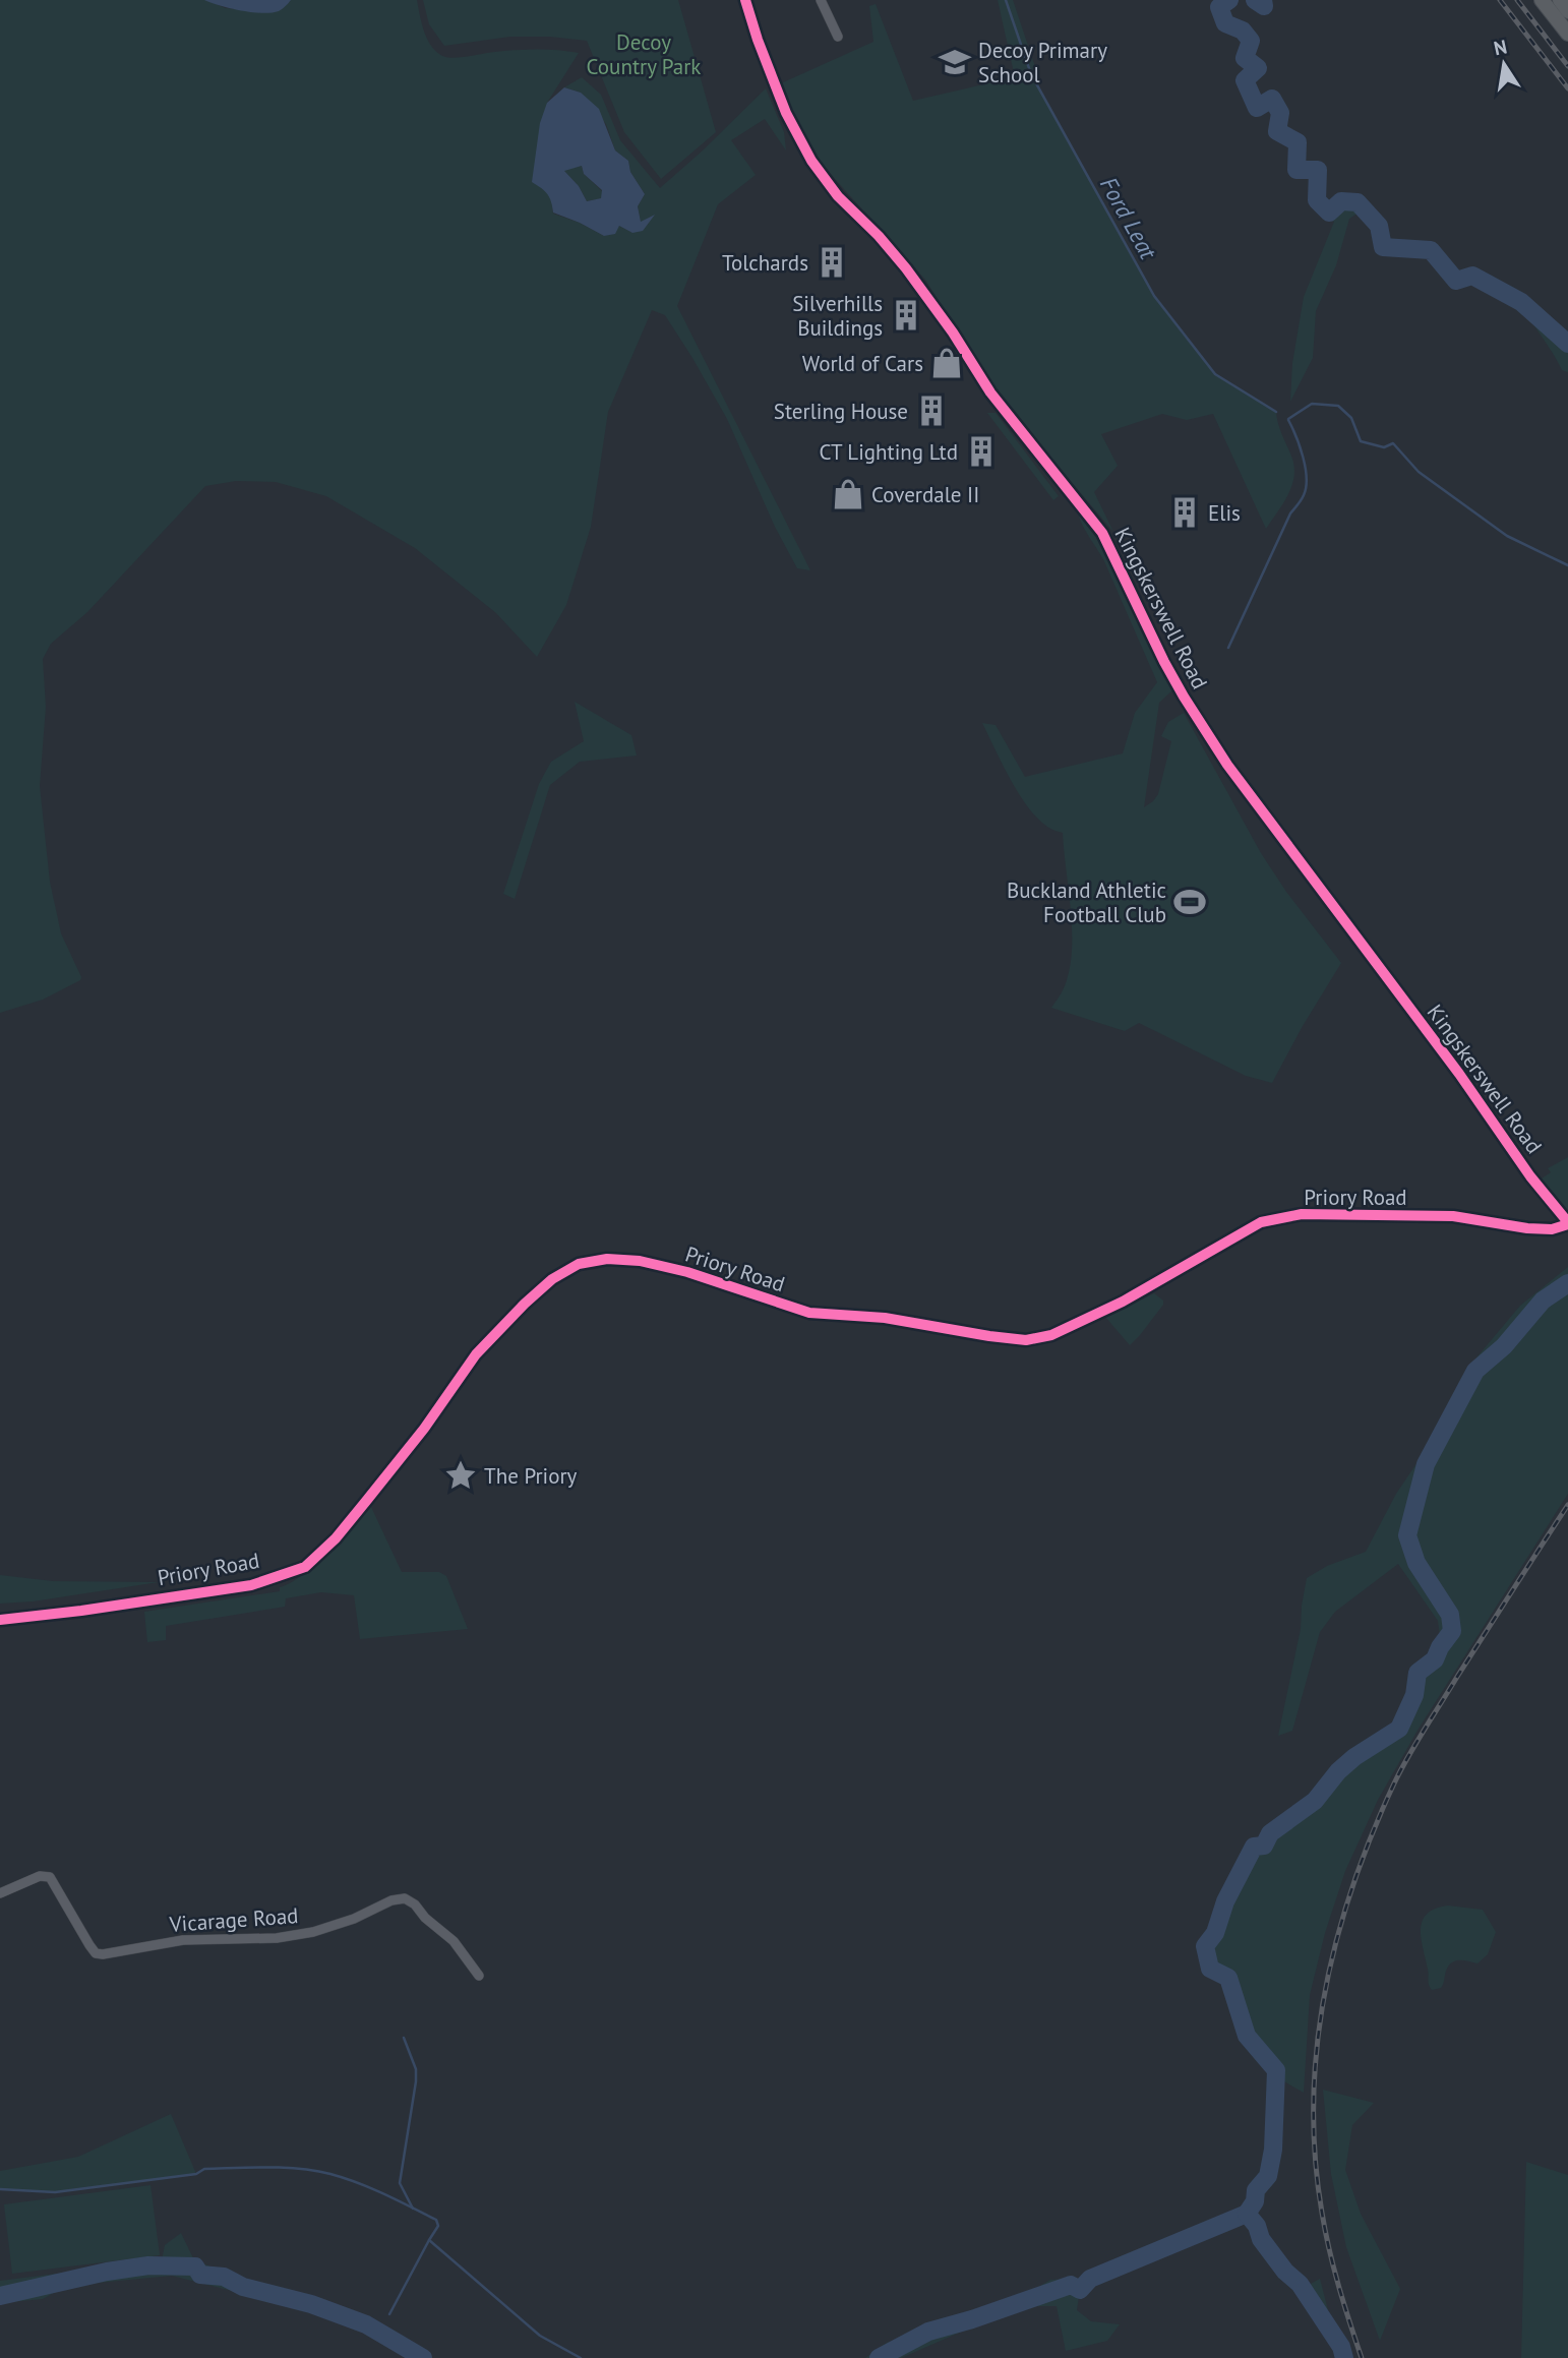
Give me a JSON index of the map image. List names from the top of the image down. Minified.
{"streets":{"street":["Kingskerswell Road","Priory Road","Vicarage Road"]},"crossings":[["Kingskerswell Road","Priory Road"]],"water":["Ford Leat"],"parks":["Decoy Country Park"],"places":{"school or university":["Decoy Primary School"],"building":["Tolchards","Silverhills Buildings","Sterling House","CT Lighting Ltd","Elis"],"shop":["World of Cars","Coverdale II"],"sports":["Buckland Athletic Football Club"],"place":["The Priory"]},"north":"top"}
